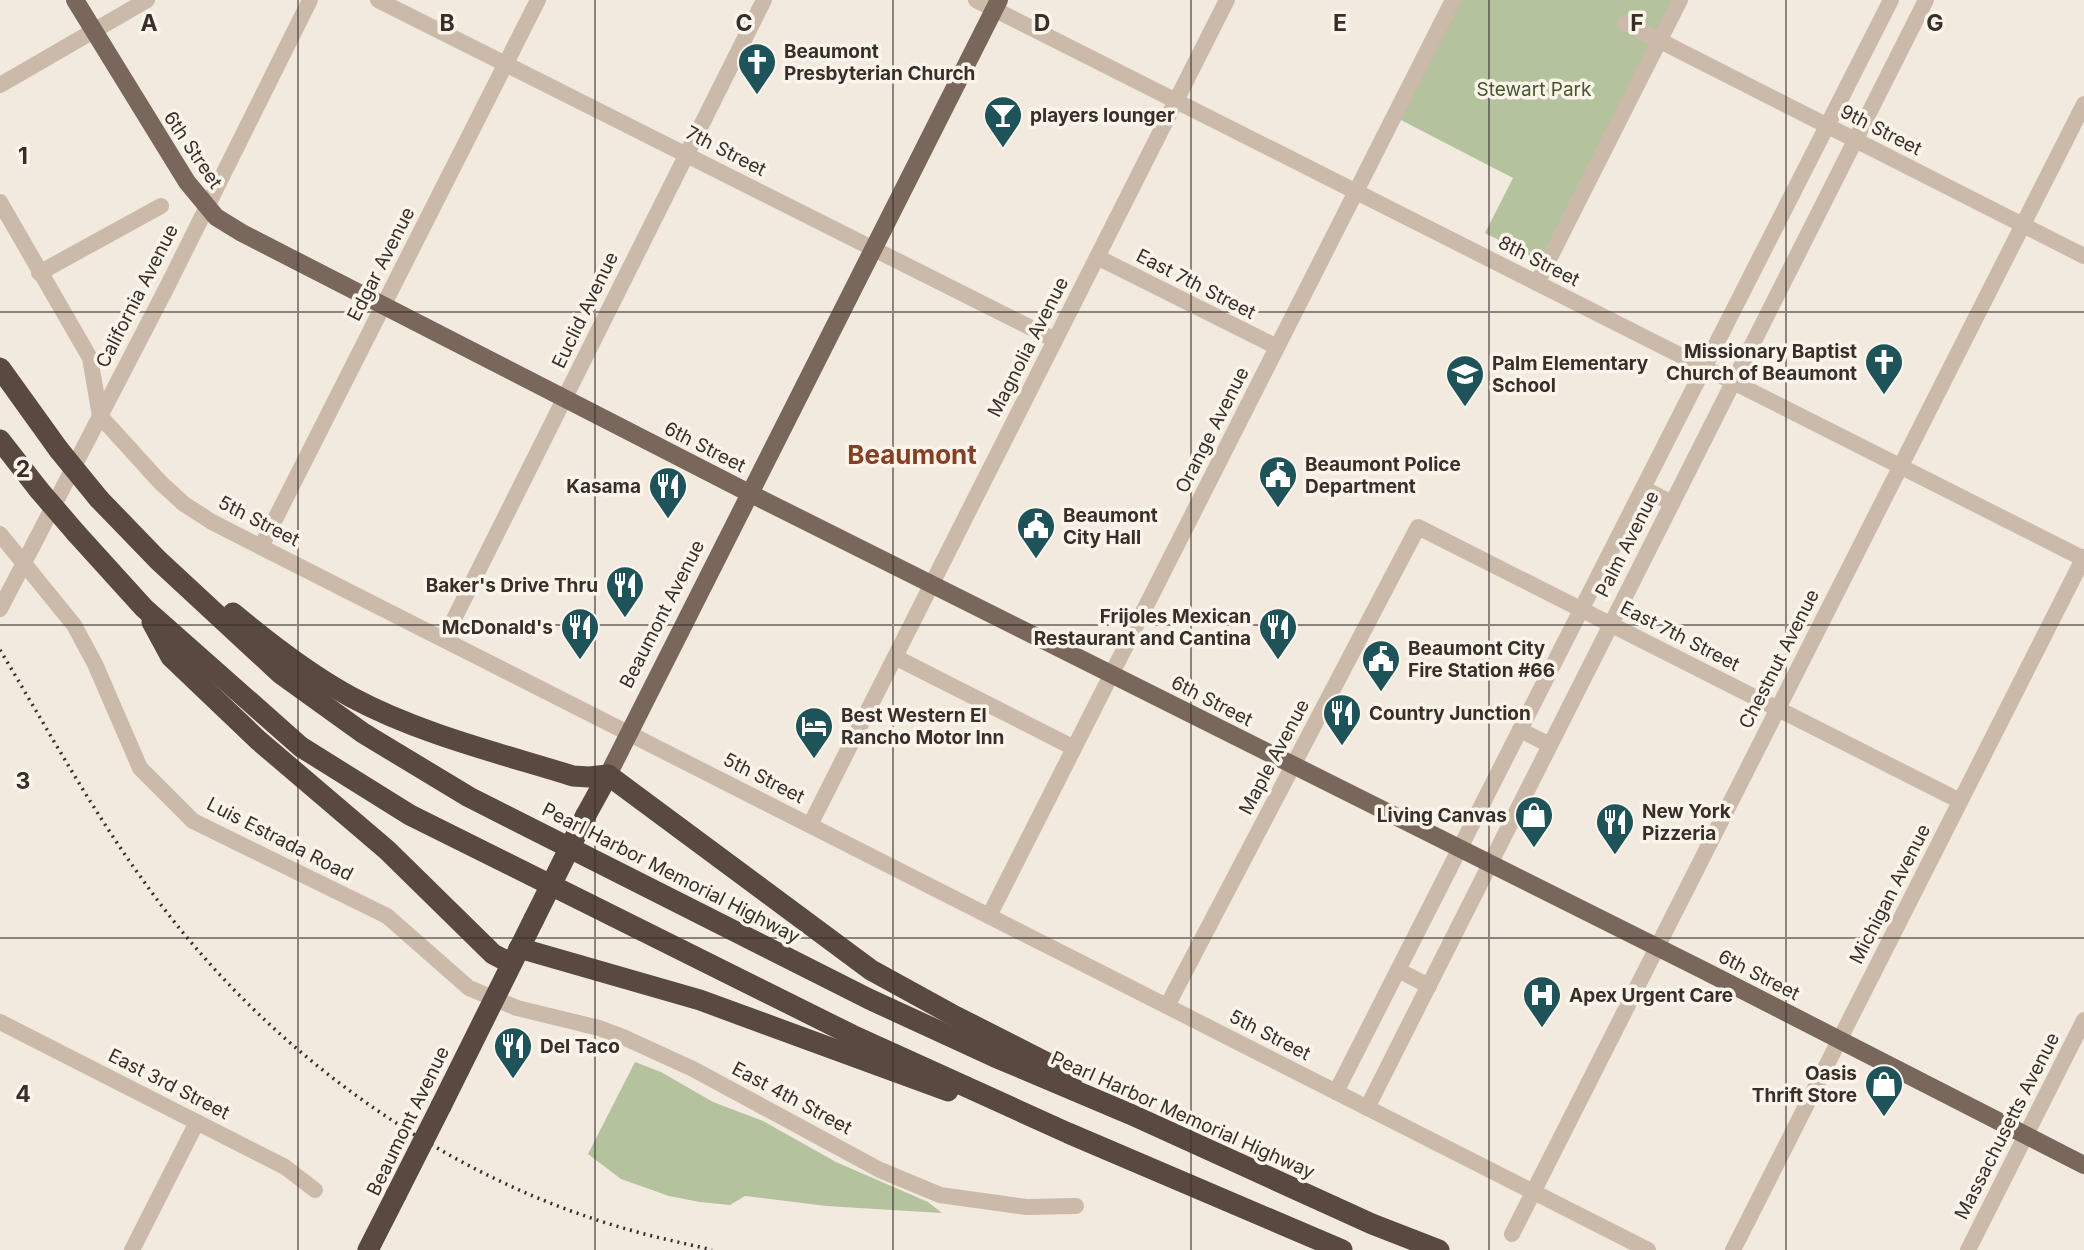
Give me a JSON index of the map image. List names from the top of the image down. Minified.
{"streets":{"highway":["Beaumont Avenue","Pearl Harbor Memorial Highway"],"main road":["6th Street"],"street":["9th Street","7th Street","8th Street","Edgar Avenue","East 7th Street","California Avenue","Euclid Avenue","Magnolia Avenue","Orange Avenue","5th Street","Palm Avenue","Chestnut Avenue","Maple Avenue","Luis Estrada Road","Michigan Avenue","East 3rd Street","East 4th Street","Massachusetts Avenue"]},"crossings":[["9th Street","Palm Avenue"],["9th Street","Chestnut Avenue"],["6th Street","Edgar Avenue"],["6th Street","California Avenue"],["6th Street","Euclid Avenue"],["6th Street","Magnolia Avenue"],["6th Street","Orange Avenue"],["6th Street","Palm Avenue"],["6th Street","Beaumont Avenue"],["6th Street","Chestnut Avenue"],["6th Street","Maple Avenue"],["6th Street","Michigan Avenue"],["6th Street","Massachusetts Avenue"],["7th Street","Edgar Avenue"],["7th Street","Euclid Avenue"],["7th Street","Magnolia Avenue"],["7th Street","Beaumont Avenue"],["8th Street","Magnolia Avenue"],["8th Street","Orange Avenue"],["8th Street","Palm Avenue"],["8th Street","Beaumont Avenue"],["8th Street","Chestnut Avenue"],["8th Street","Michigan Avenue"],["Edgar Avenue","5th Street"],["East 7th Street","Magnolia Avenue"],["East 7th Street","Orange Avenue"],["East 7th Street","Palm Avenue"],["East 7th Street","Chestnut Avenue"],["East 7th Street","Maple Avenue"],["East 7th Street","Michigan Avenue"],["California Avenue","5th Street"],["California Avenue","Luis Estrada Road"],["Euclid Avenue","5th Street"],["Magnolia Avenue","5th Street"],["Orange Avenue","5th Street"],["5th Street","Palm Avenue"],["5th Street","Beaumont Avenue"],["5th Street","Chestnut Avenue"],["5th Street","Maple Avenue"],["Beaumont Avenue","Luis Estrada Road"],["Beaumont Avenue","East 4th Street"],["Luis Estrada Road","East 4th Street"]],"districts":["Beaumont"],"parks":["Stewart Park"],"places":{"church":["Beaumont Presbyterian Church","Missionary Baptist Church of Beaumont"],"bar":["players lounger"],"school or university":["Palm Elementary School"],"public building":["Beaumont Police Department","Beaumont City Hall","Beaumont City Fire Station #66"],"restaurant":["Kasama","Baker's Drive Thru","McDonald's","Frijoles Mexican Restaurant and Cantina","Country Junction","New York Pizzeria","Del Taco"],"hotel":["Best Western El Rancho Motor Inn"],"shop":["Living Canvas","Oasis Thrift Store"],"hospital":["Apex Urgent Care"]},"grid":{"columns":["A","B","C","D","E","F","G"],"rows":["1","2","3","4"]}}
